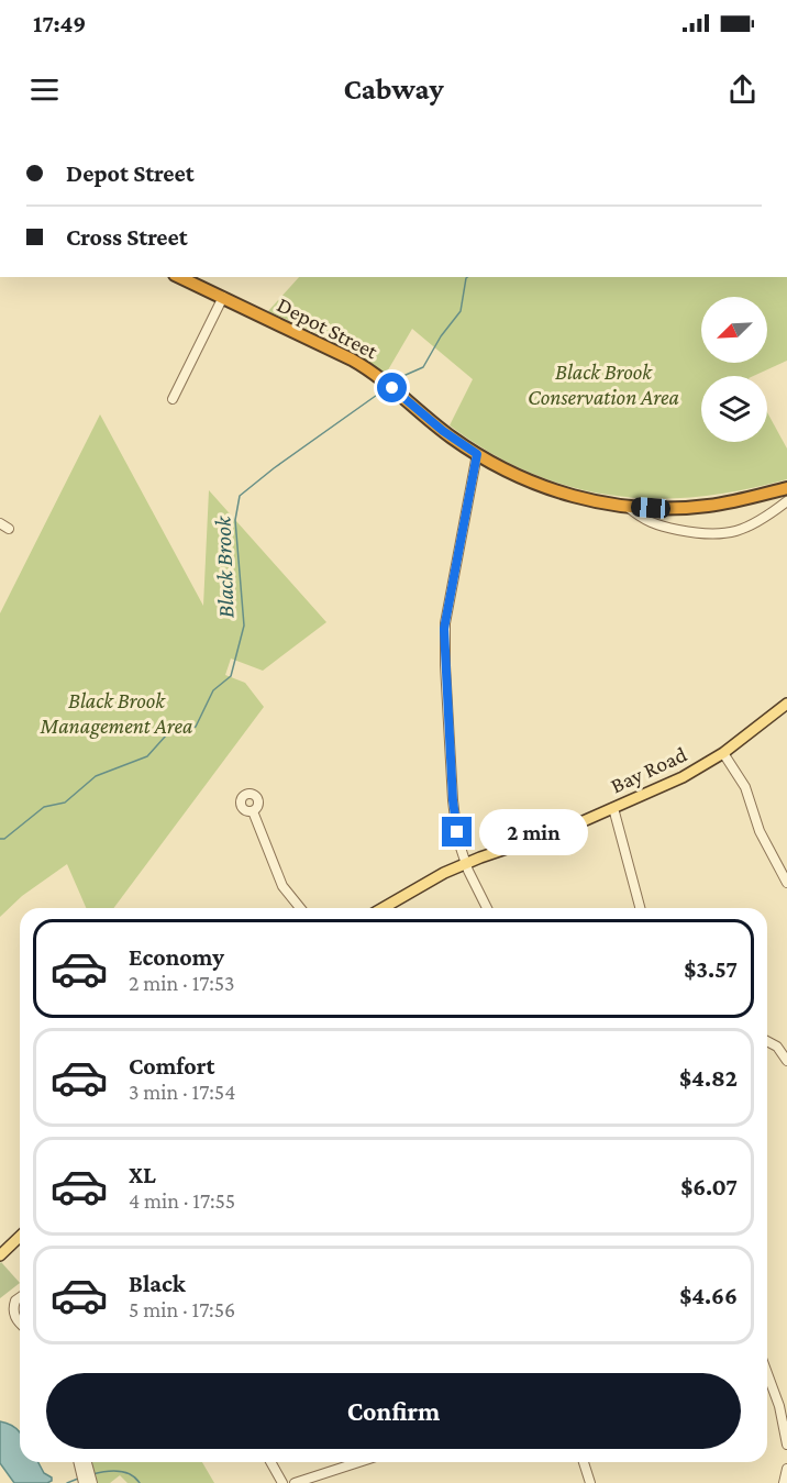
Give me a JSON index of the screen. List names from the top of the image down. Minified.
{"streets":{"highway":["Depot Street"],"main road":["Bay Road"]},"water":["Black Brook"],"parks":["Black Brook Conservation Area","Black Brook Management Area"],"north":"bottom left","page":{"status":"17:49","header":"Cabway","banner":["Depot Street","Cross Street"],"bubble":"2 min","list":[{"name":"Economy","note":"2 min · 17:53","value":"$3.57"},{"name":"Comfort","note":"3 min · 17:54","value":"$4.82"},{"name":"XL","note":"4 min · 17:55","value":"$6.07"},{"name":"Black","note":"5 min · 17:56","value":"$4.66"}],"buttons":"Confirm"}}
